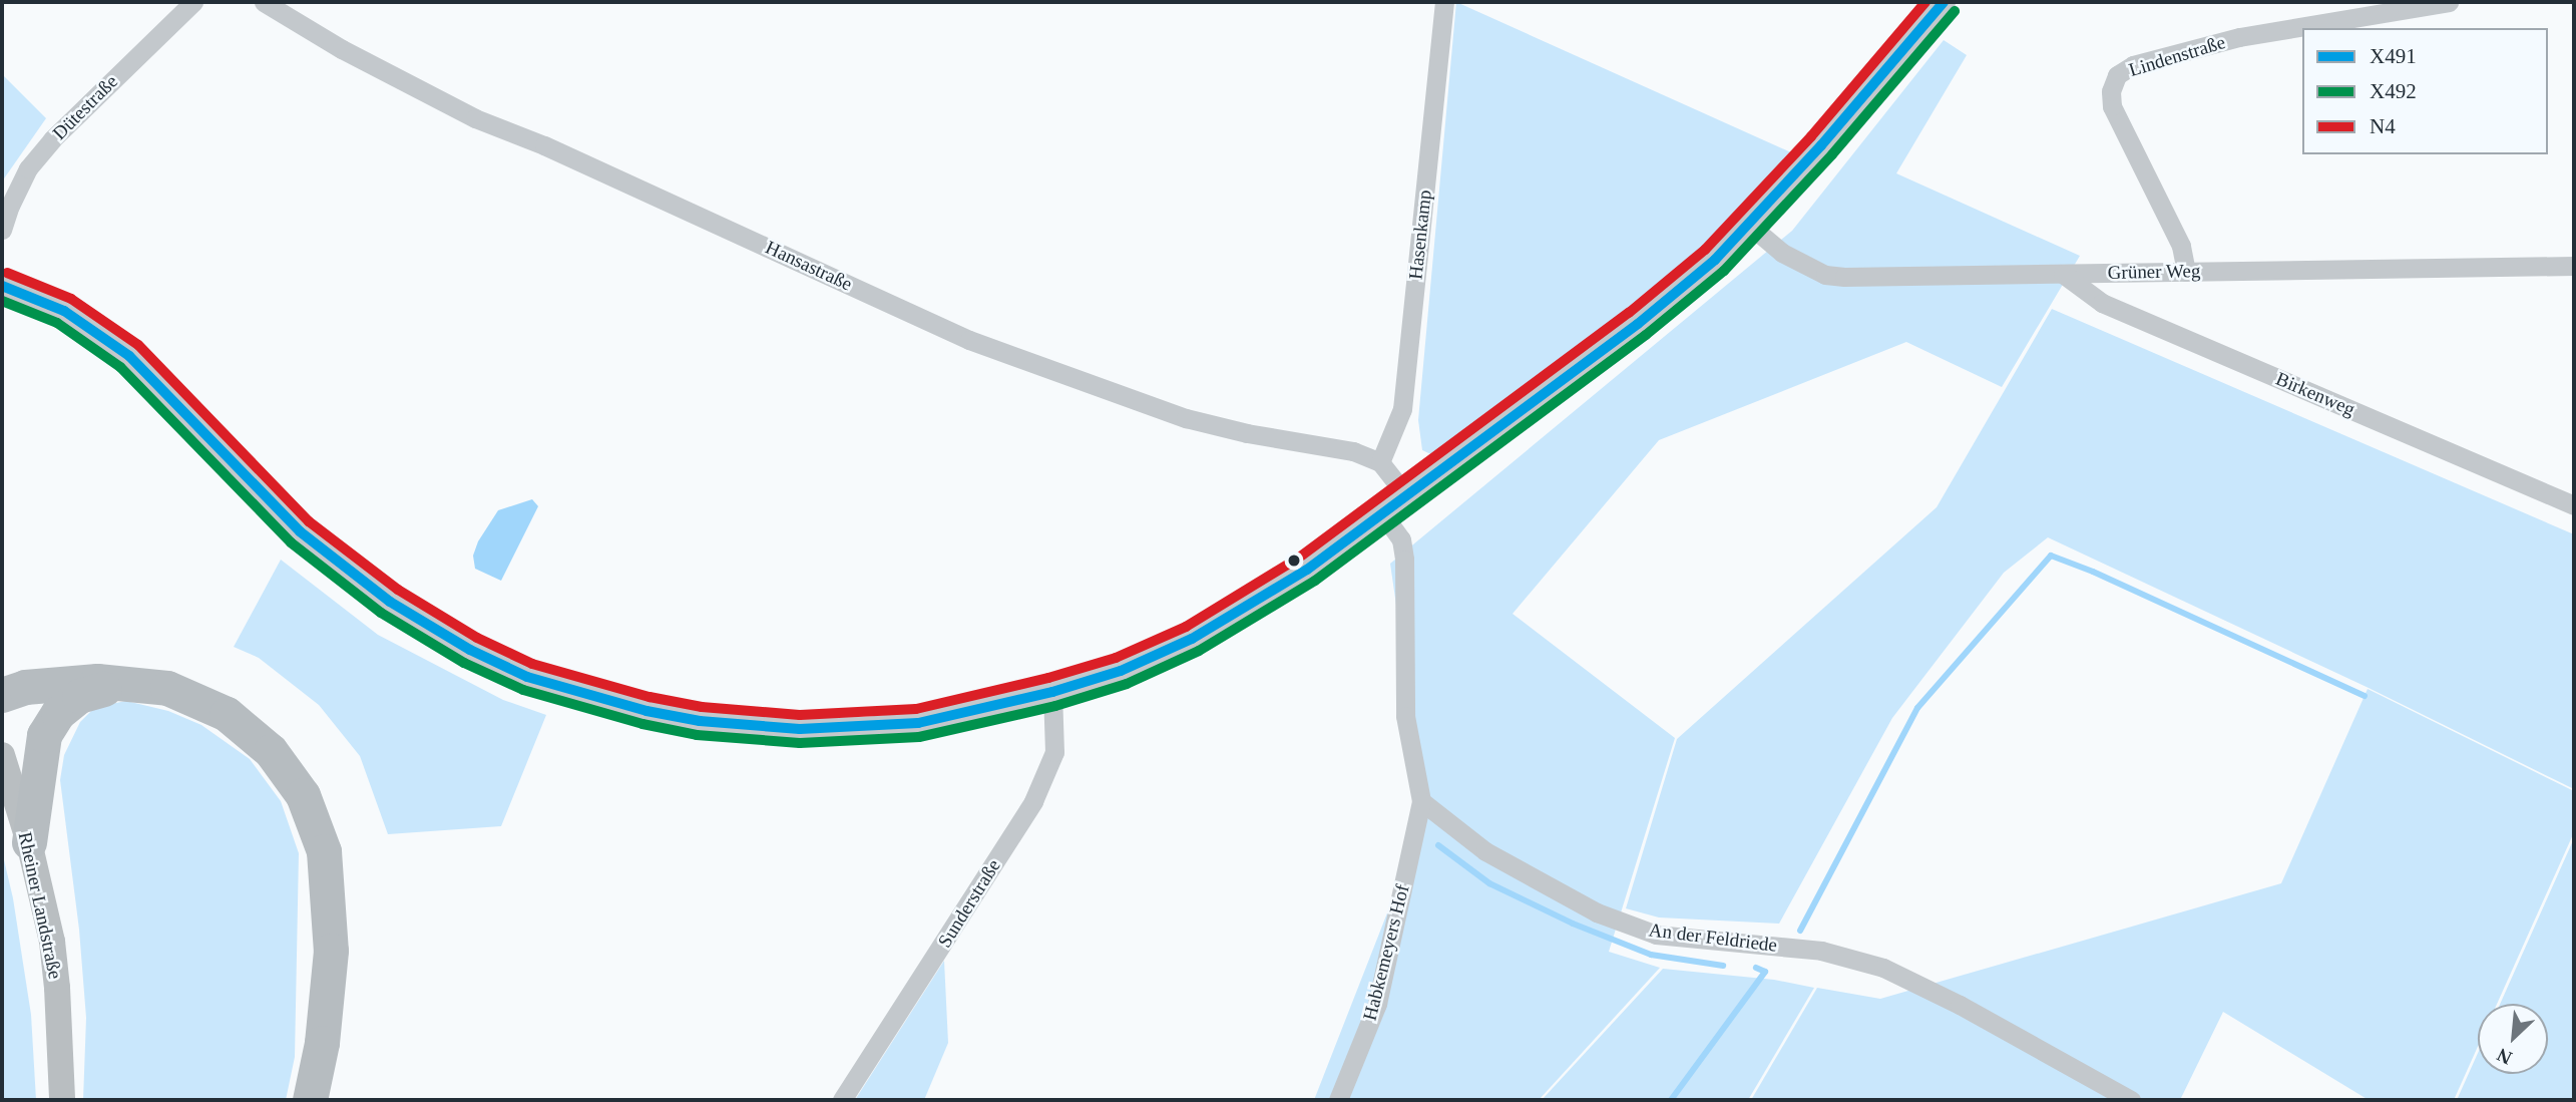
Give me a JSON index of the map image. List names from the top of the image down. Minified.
{"streets":{"main road":["Rheiner Landstraße"],"street":["Lindenstraße","Dütestraße","Hasenkamp","Hansastraße","Grüner Weg","Birkenweg","Sunderstraße","An der Feldriede","Habkemeyers Hof"]},"crossings":[["Lindenstraße","Grüner Weg"],["Hasenkamp","Hansastraße"],["Grüner Weg","Birkenweg"],["An der Feldriede","Habkemeyers Hof"]],"lines":["transit line X491","transit line N4","transit line X492"],"legend":["X491","X492","N4"],"north":"bottom left"}
